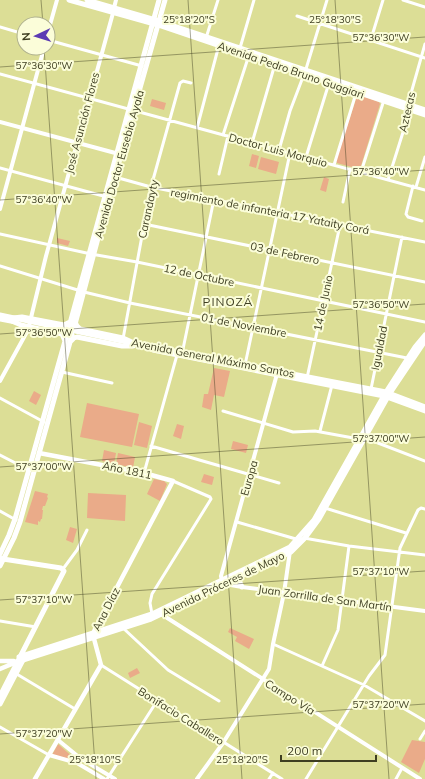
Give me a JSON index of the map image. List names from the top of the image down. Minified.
{"streets":{"main road":["Avenida Pedro Bruno Guggiari","Avenida Doctor Eusebio Ayala","Avenida General Máximo Santos","Año 1811","Avenida Próceres de Mayo","Ana Díaz"],"street":["Aztecas","José Asunción Flores","Doctor Luis Morquio","Carandayty","regimiento de infanteria 17 Yataity Corá","03 de Febrero","12 de Octubre","14 de Junio","01 de Noviembre","Igualdad","Europa","Juan Zorrilla de San Martín","Campo Vía","Bonifacio Caballero"]},"crossings":[["Avenida Pedro Bruno Guggiari","Aztecas"],["Avenida Pedro Bruno Guggiari","José Asunción Flores"],["Avenida Pedro Bruno Guggiari","Avenida Doctor Eusebio Ayala"],["Aztecas","Doctor Luis Morquio"],["José Asunción Flores","Doctor Luis Morquio"],["José Asunción Flores","12 de Octubre"],["José Asunción Flores","01 de Noviembre"],["José Asunción Flores","Avenida General Máximo Santos"],["Doctor Luis Morquio","Avenida Doctor Eusebio Ayala"],["Doctor Luis Morquio","Carandayty"],["Avenida Doctor Eusebio Ayala","regimiento de infanteria 17 Yataity Corá"],["Avenida Doctor Eusebio Ayala","12 de Octubre"],["Avenida Doctor Eusebio Ayala","01 de Noviembre"],["Carandayty","regimiento de infanteria 17 Yataity Corá"],["Carandayty","03 de Febrero"],["Carandayty","12 de Octubre"],["Carandayty","01 de Noviembre"],["Carandayty","Avenida General Máximo Santos"],["regimiento de infanteria 17 Yataity Corá","14 de Junio"],["regimiento de infanteria 17 Yataity Corá","Igualdad"],["03 de Febrero","14 de Junio"],["03 de Febrero","Igualdad"],["12 de Octubre","14 de Junio"],["12 de Octubre","Igualdad"],["14 de Junio","01 de Noviembre"],["14 de Junio","Avenida General Máximo Santos"],["01 de Noviembre","Igualdad"],["Igualdad","Avenida General Máximo Santos"],["Avenida General Máximo Santos","Europa"],["Avenida General Máximo Santos","Avenida Próceres de Mayo"],["Año 1811","Avenida Próceres de Mayo"],["Año 1811","Ana Díaz"],["Europa","Avenida Próceres de Mayo"],["Europa","Juan Zorrilla de San Martín"],["Avenida Próceres de Mayo","Juan Zorrilla de San Martín"],["Avenida Próceres de Mayo","Ana Díaz"],["Avenida Próceres de Mayo","Campo Vía"],["Ana Díaz","Bonifacio Caballero"]],"districts":["PINOZÁ"],"scale_bar":"200 m","north":"left","coordinates":["25°18'20\"S","25°18'30\"S","57°36'30\"W","57°36'40\"W","57°36'50\"W","57°37'00\"W","57°37'10\"W","57°37'20\"W","25°18'10\"S"]}
